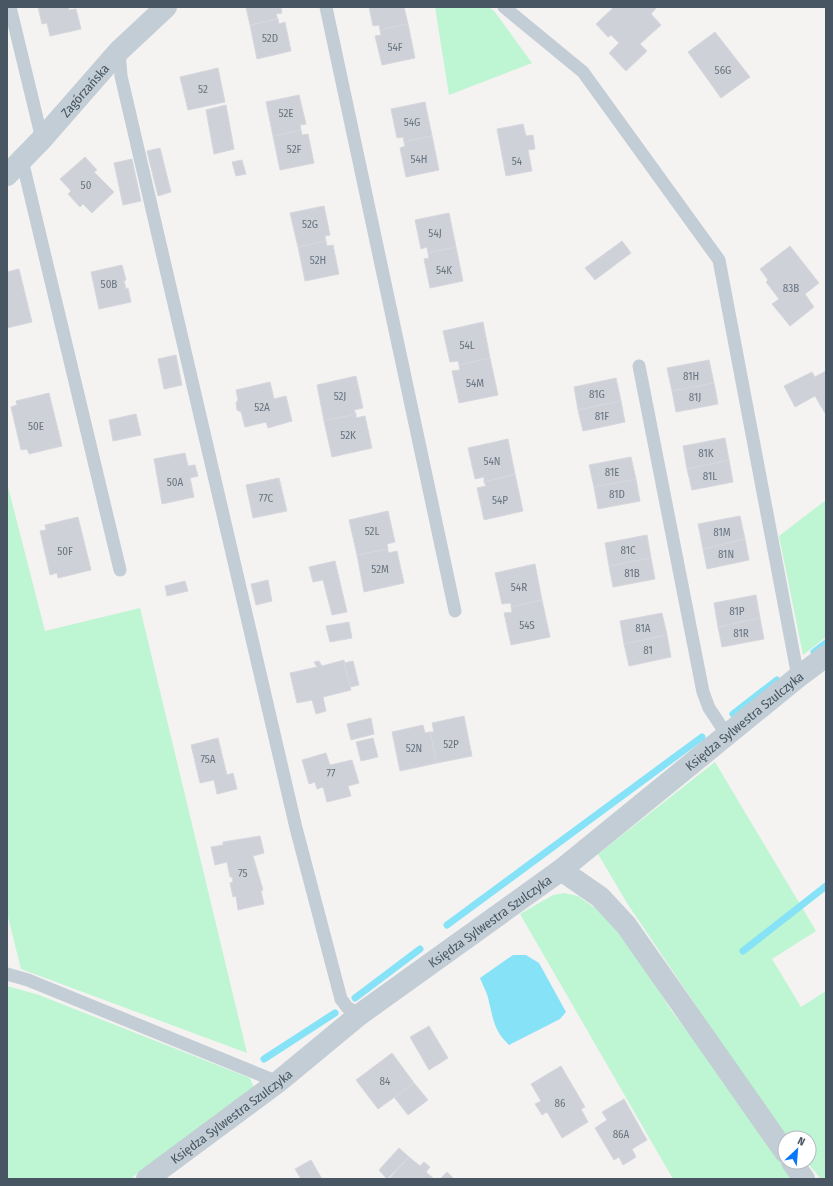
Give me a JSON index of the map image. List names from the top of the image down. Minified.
{"streets":{"street":["Zagórzańska","Księdza Sylwestra Szulczyka"]},"house_numbers":["52D","54F","56G","52","52E","54G","52F","54H","54","50","52G","54J","52H","54K","50B","83B","54L","81H","54M","81G","52J","81J","52A","81F","50E","52K","81K","54N","81E","81L","50A","81D","77C","54P","52L","81M","81C","50F","81N","52M","81B","54R","81P","54S","81A","81R","81","52P","52N","75A","77","75","84","86","86A"],"north":"top right"}
